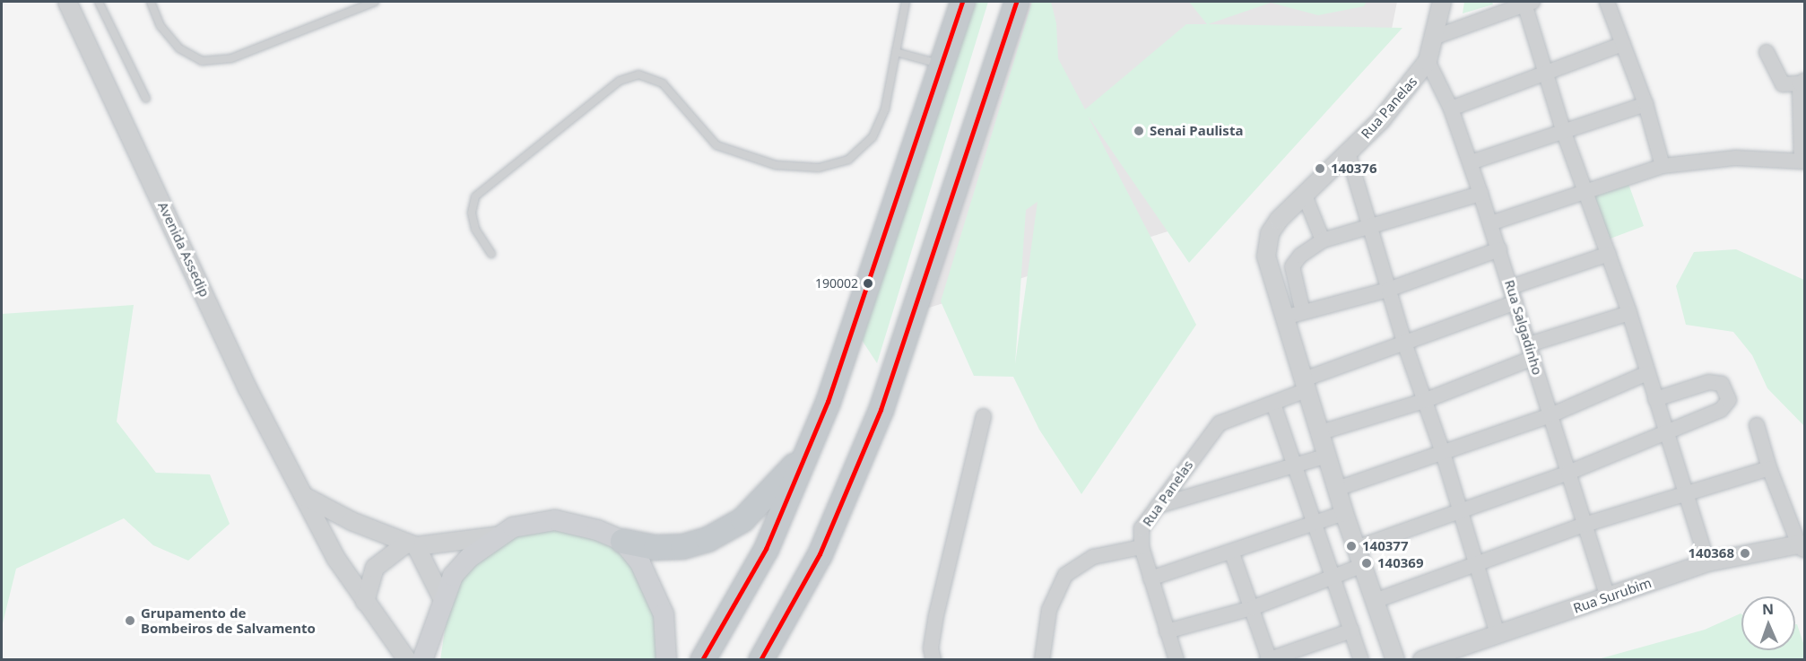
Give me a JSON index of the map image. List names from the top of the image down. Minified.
{"streets":{"street":["Rua Panelas","Avenida Assedip","Rua Salgadinho","Rua Surubim"]},"crossings":[["Rua Panelas","Rua Salgadinho"],["Rua Salgadinho","Rua Surubim"]],"places":["Senai Paulista","140376","190002","140377","140368","140369","Grupamento de Bombeiros de Salvamento"],"north":"top"}
